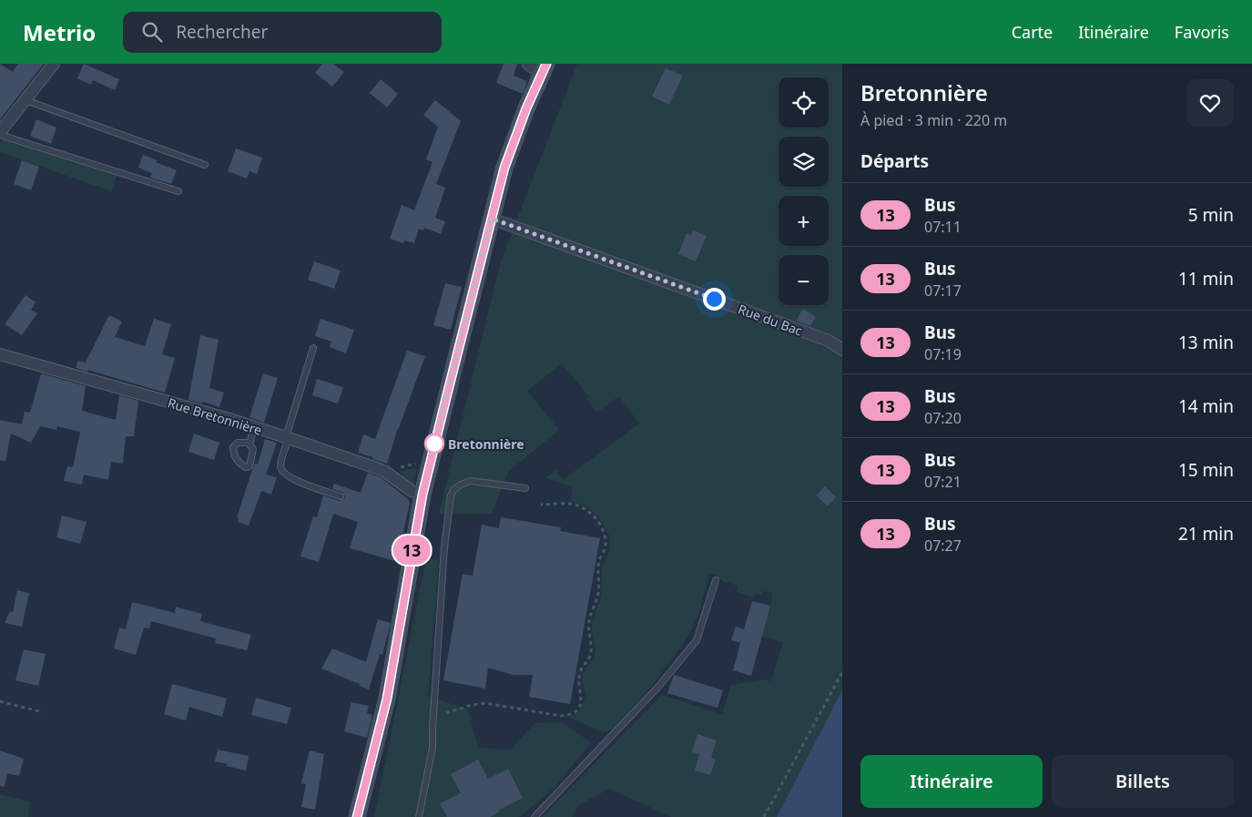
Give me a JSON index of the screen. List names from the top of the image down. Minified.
{"streets":{"street":["Rue du Bac","Rue Bretonnière"]},"places":["Bretonnière"],"lines":["bus line 13"],"page":{"header":"Metrio","search":"Rechercher","nav":["Carte","Itinéraire","Favoris"],"on_map":"13","heading":[["Bretonnière","À pied · 3 min · 220 m"],"Départs"],"map_buttons":["+","−"],"list":[{"mark":"13","name":"Bus","note":"07:11","value":"5 min"},{"mark":"13","name":"Bus","note":"07:17","value":"11 min"},{"mark":"13","name":"Bus","note":"07:19","value":"13 min"},{"mark":"13","name":"Bus","note":"07:20","value":"14 min"},{"mark":"13","name":"Bus","note":"07:21","value":"15 min"},{"mark":"13","name":"Bus","note":"07:27","value":"21 min"}],"buttons":["Itinéraire","Billets"]}}
